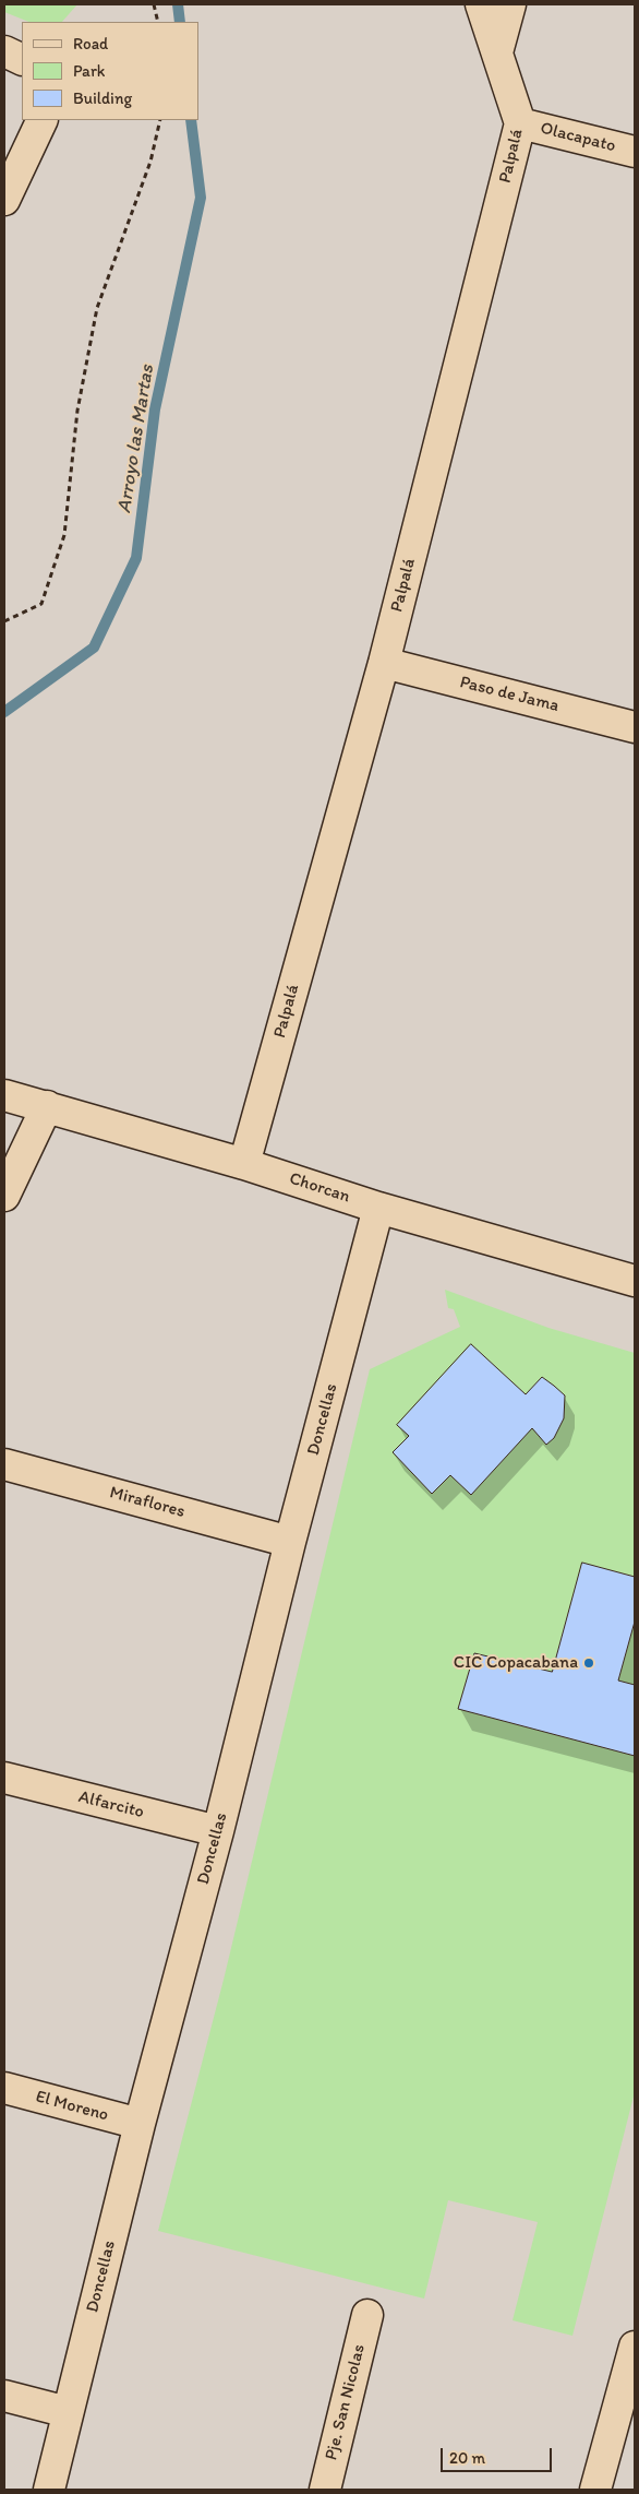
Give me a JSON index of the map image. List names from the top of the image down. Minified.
{"streets":{"street":["Olacapato","Palpalá","Paso de Jama","Chorcan","Doncellas","Miraflores","Alfarcito","El Moreno","Pje. San Nicolas"]},"crossings":[["Olacapato","Palpalá"],["Palpalá","Paso de Jama"],["Palpalá","Chorcan"],["Chorcan","Doncellas"],["Doncellas","Miraflores"],["Doncellas","Alfarcito"],["Doncellas","El Moreno"]],"water":["Arroyo las Martas"],"places":["CIC Copacabana"],"legend":["Road","Park","Building"],"scale_bar":"20 m"}
